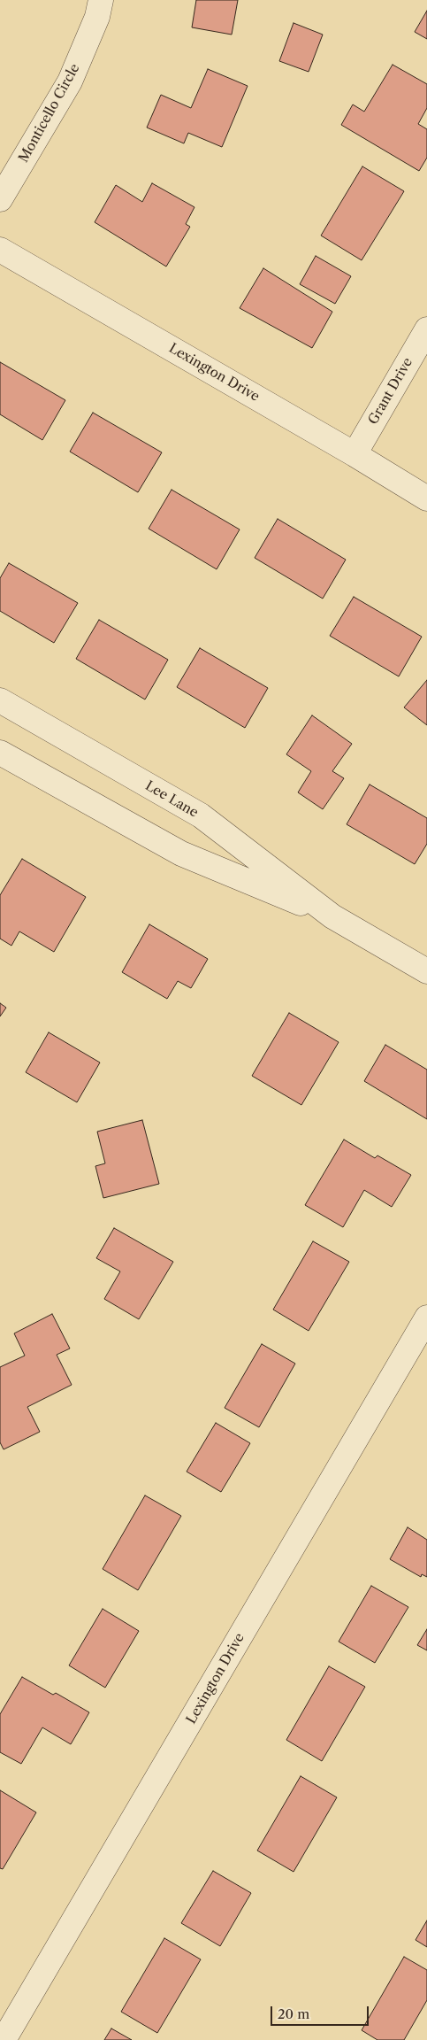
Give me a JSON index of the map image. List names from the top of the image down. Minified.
{"streets":{"street":["Monticello Circle","Lexington Drive","Grant Drive","Lee Lane"]},"crossings":[["Lexington Drive","Grant Drive"]],"scale_bar":"20 m"}
